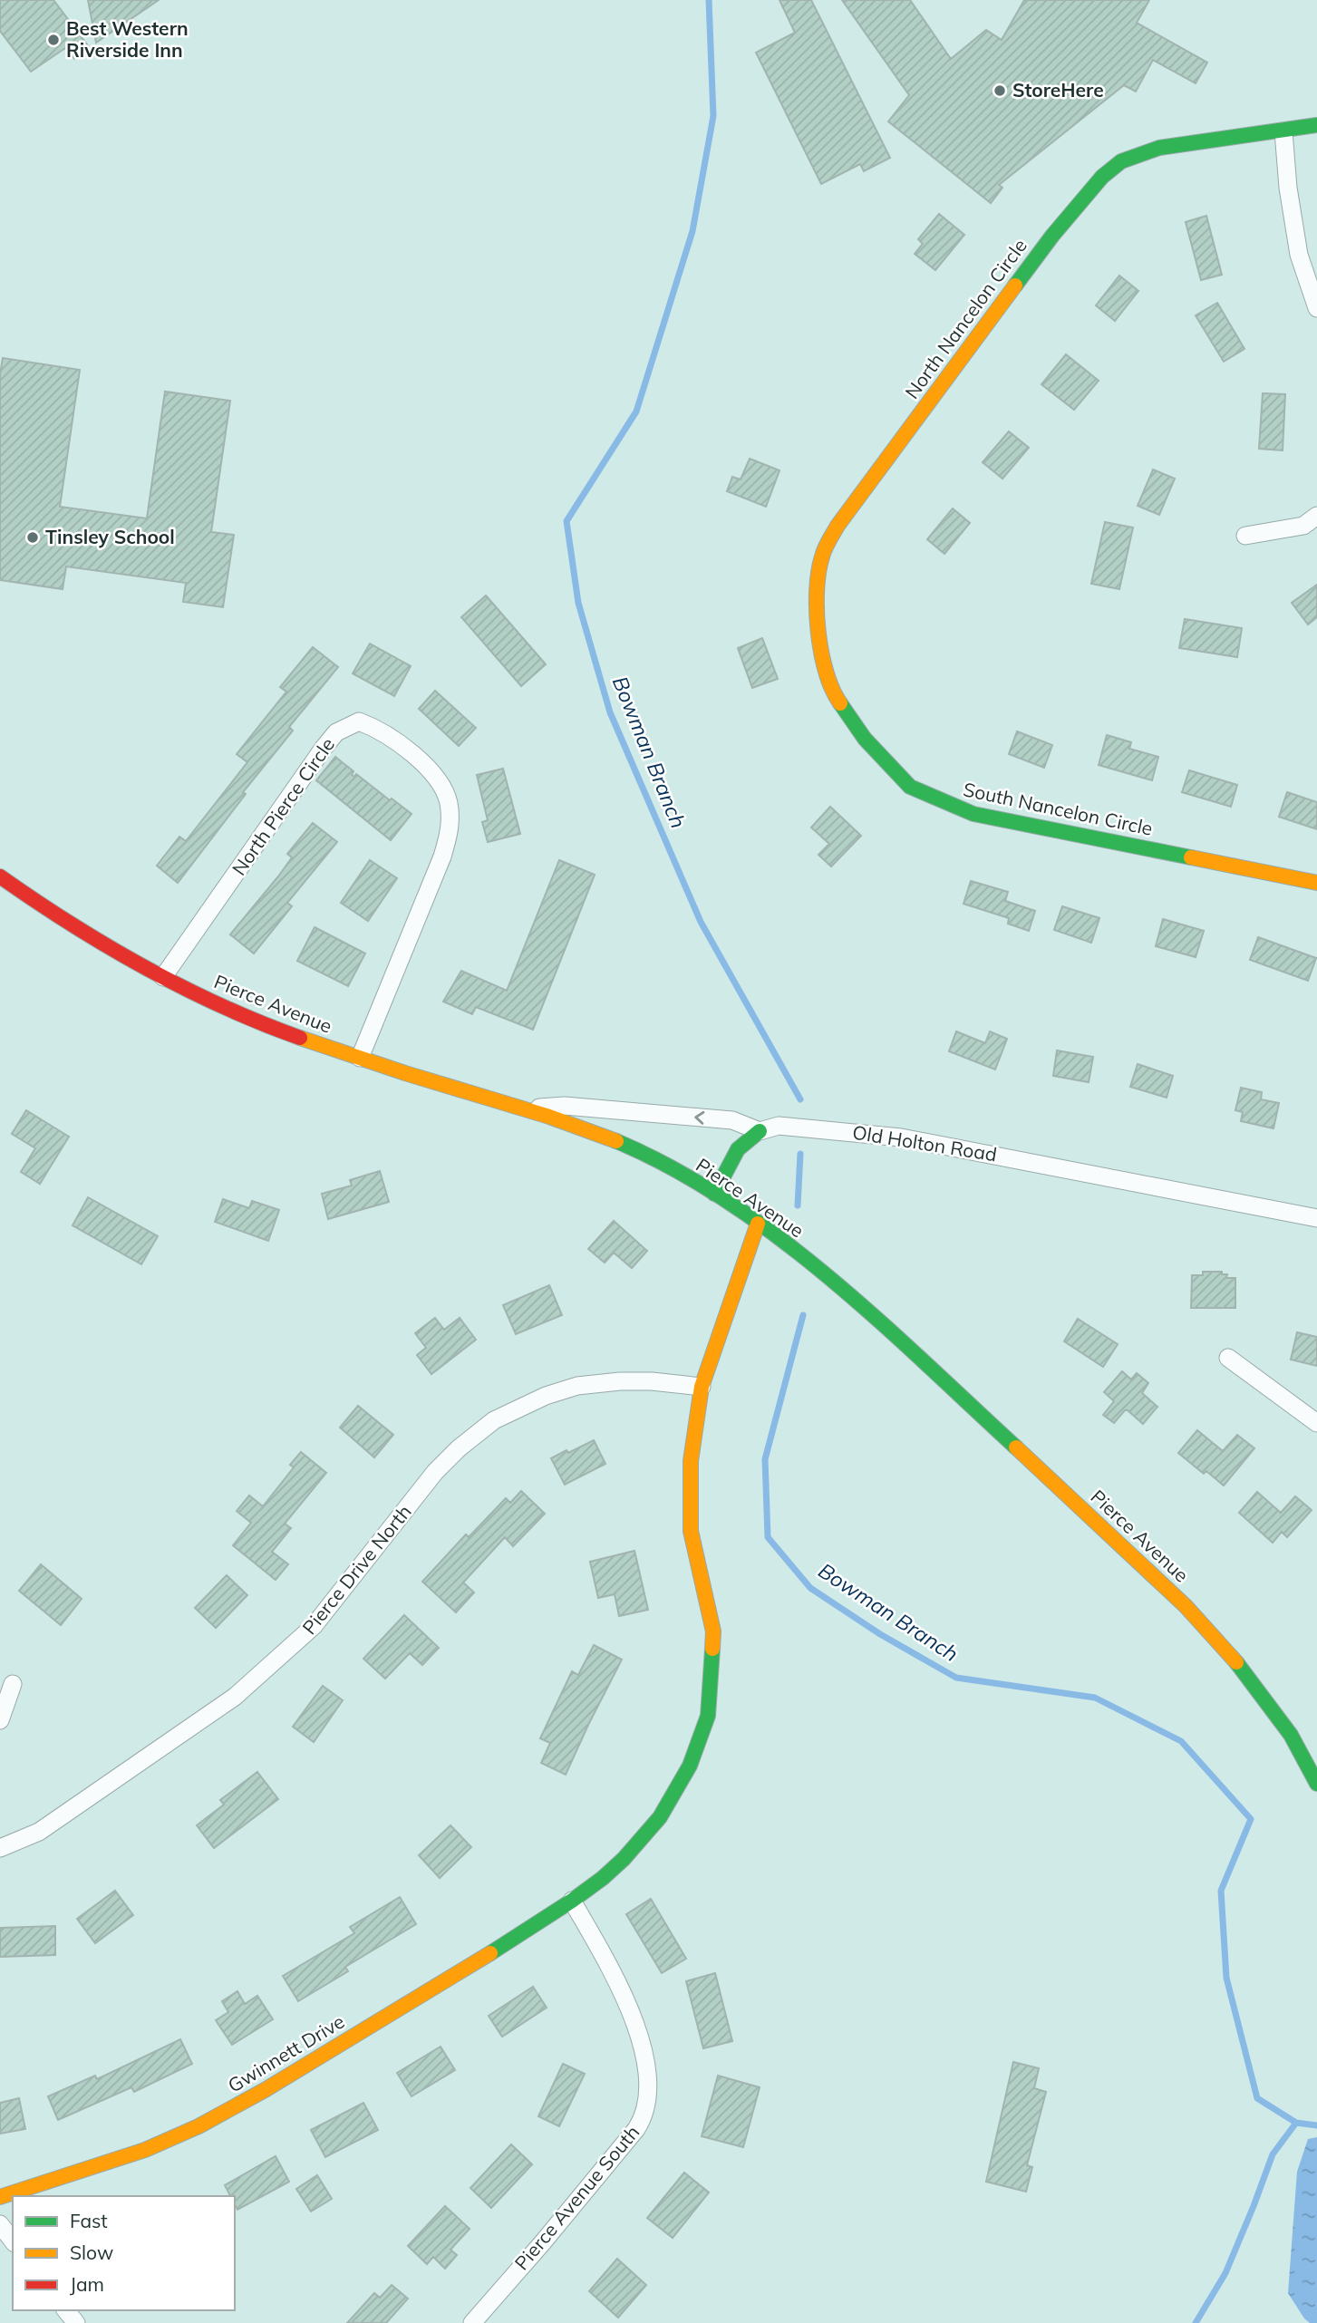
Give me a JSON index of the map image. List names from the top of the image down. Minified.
{"streets":{"street":["North Nancelon Circle","North Pierce Circle","South Nancelon Circle","Pierce Avenue","Old Holton Road","Pierce Drive North","Gwinnett Drive","Pierce Avenue South"]},"crossings":[["North Nancelon Circle","South Nancelon Circle"],["North Pierce Circle","Pierce Avenue"],["Pierce Avenue","Old Holton Road"],["Gwinnett Drive","Pierce Avenue South"]],"water":["Bowman Branch"],"places":["Best Western Riverside Inn","StoreHere","Tinsley School"],"legend":["Fast","Slow","Jam"]}
